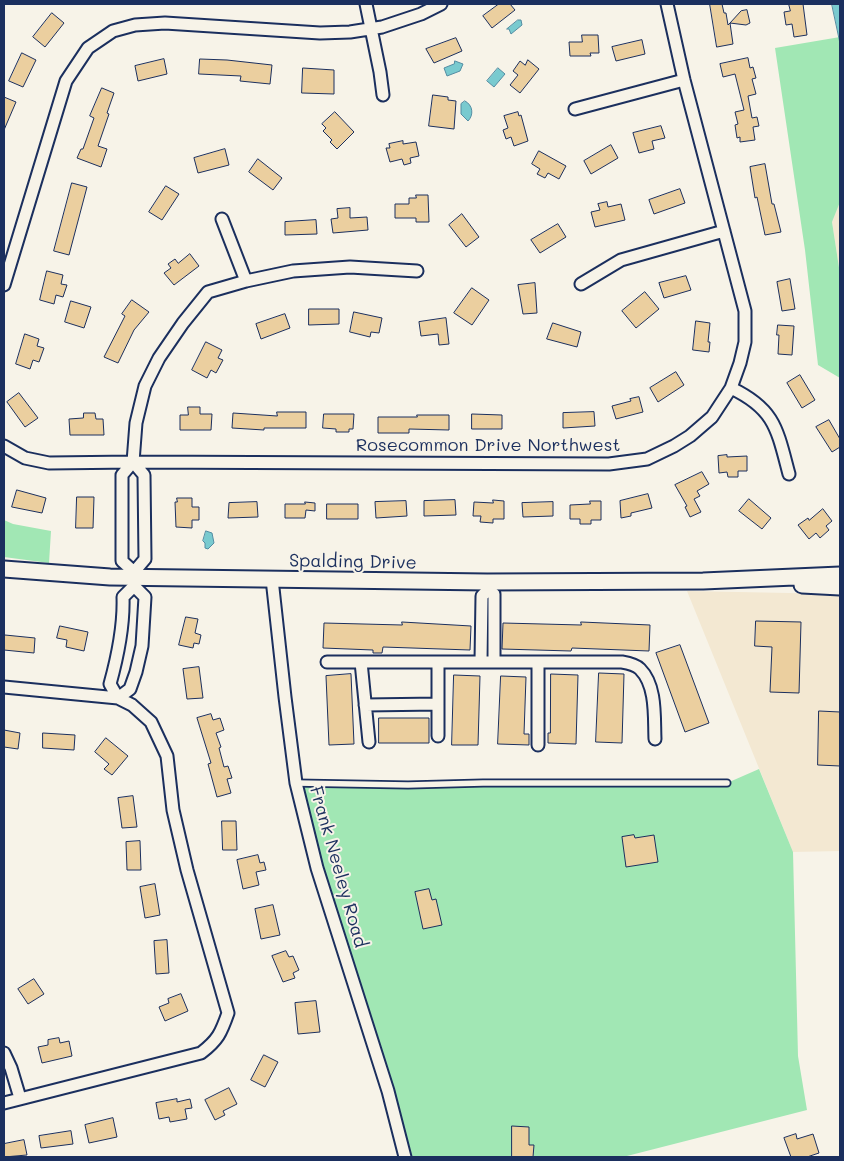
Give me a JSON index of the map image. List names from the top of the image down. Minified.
{"streets":{"main road":["Spalding Drive"],"street":["Rosecommon Drive Northwest","Frank Neeley Road"]},"crossings":[["Spalding Drive","Frank Neeley Road"]]}
